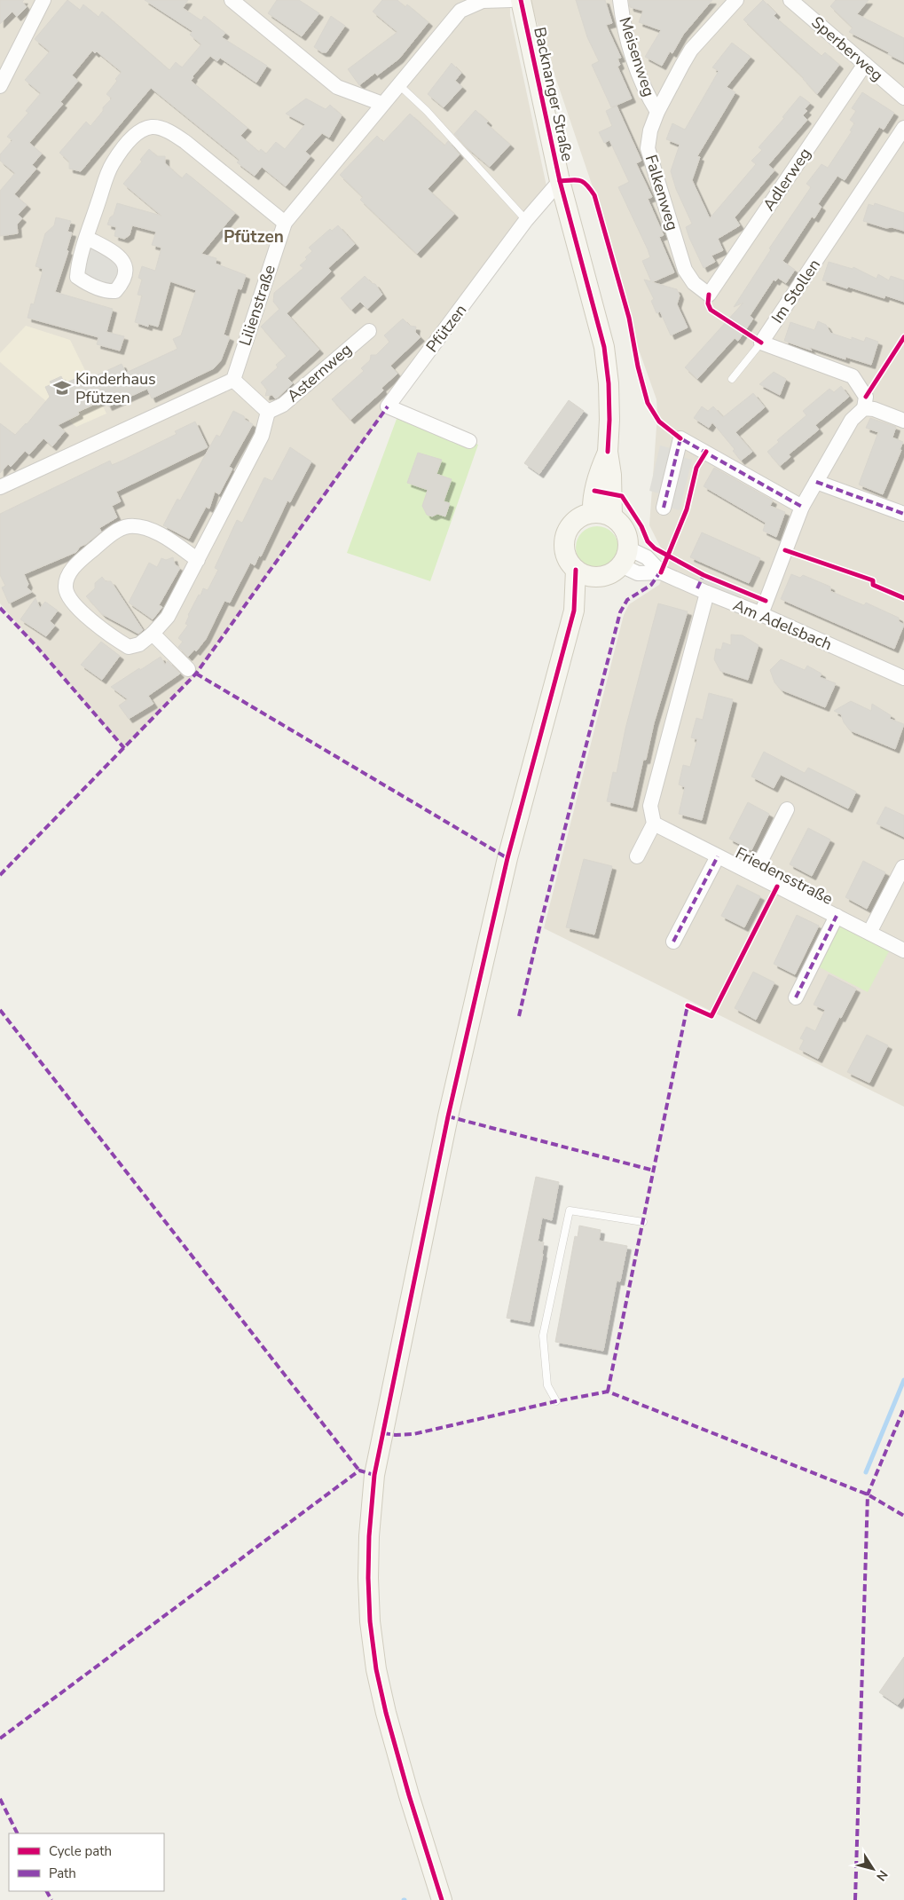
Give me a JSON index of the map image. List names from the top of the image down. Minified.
{"streets":{"street":["Sperberweg","Meisenweg","Backnanger Straße","Adlerweg","Falkenweg","Im Stollen","Lilienstraße","Pfützen","Asternweg","Am Adelsbach","Friedensstraße"]},"crossings":[["Sperberweg","Adlerweg"],["Meisenweg","Falkenweg"],["Backnanger Straße","Pfützen"],["Adlerweg","Falkenweg"]],"districts":["Pfützen"],"places":{"school or university":["Kinderhaus Pfützen"]},"legend":["Cycle path","Path"],"north":"bottom right"}
